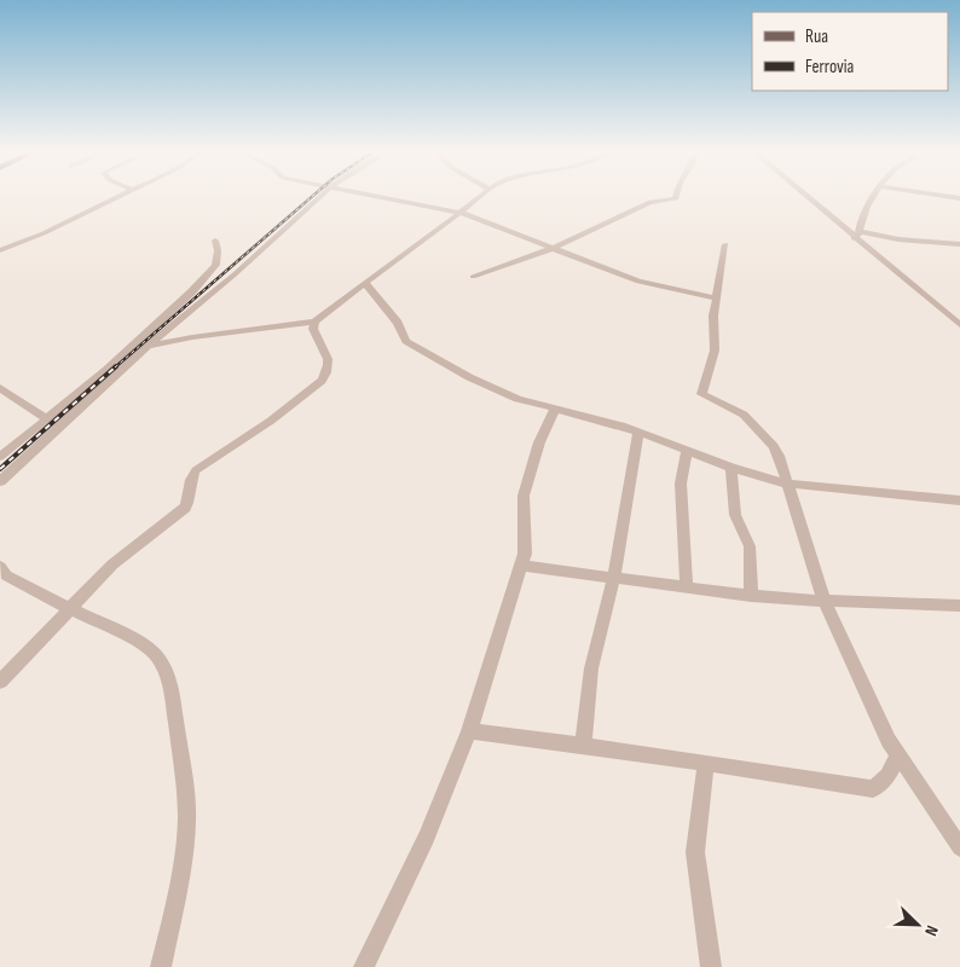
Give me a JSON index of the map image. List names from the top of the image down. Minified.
{"legend":["Rua","Ferrovia"],"north":"bottom right"}
